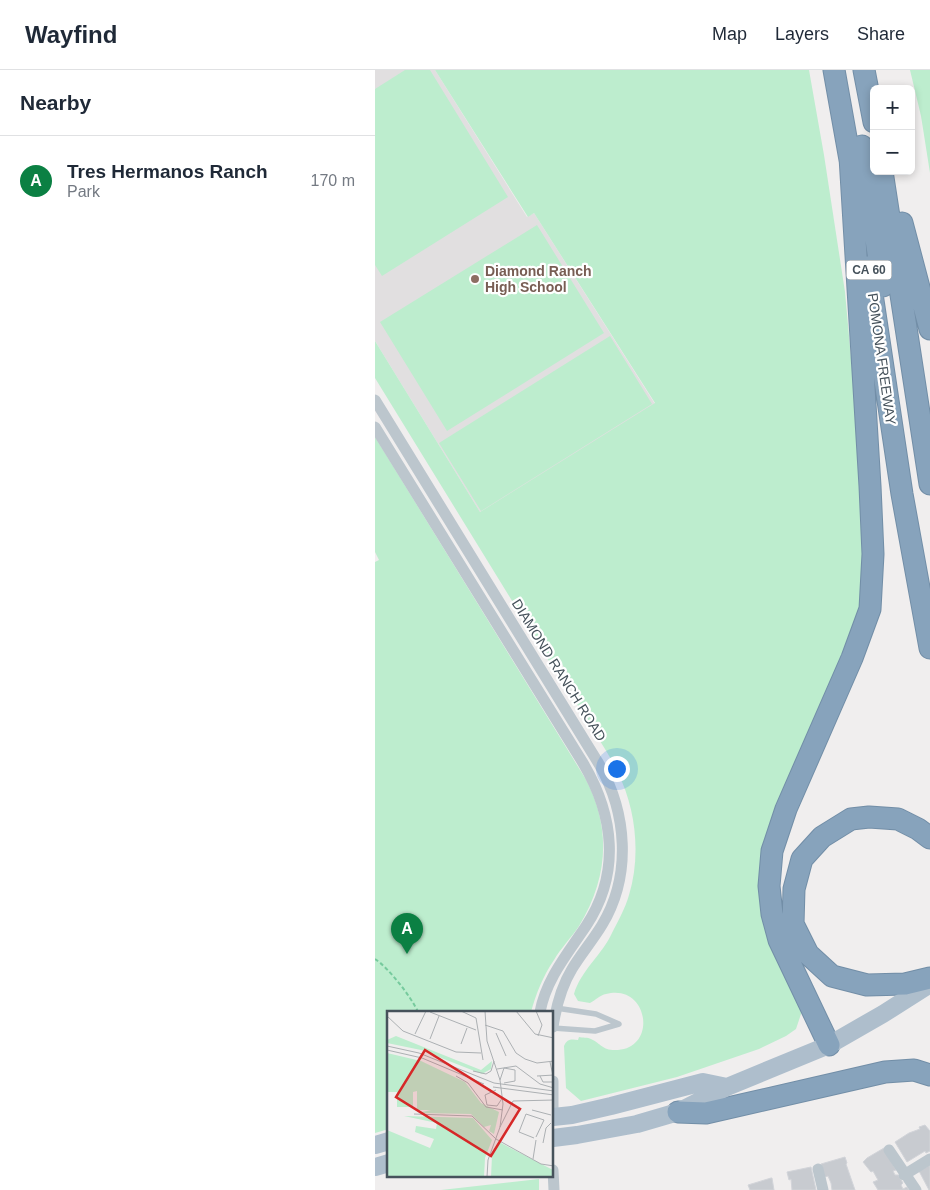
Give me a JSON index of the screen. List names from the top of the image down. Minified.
{"streets":{"highway":["CA 60","POMONA FREEWAY"],"street":["DIAMOND RANCH ROAD"]},"places":["Diamond Ranch High School"],"page":{"header":"Wayfind","nav":["Map","Layers","Share"],"heading":"Nearby","map_buttons":["+","−"],"list":[{"mark":"A","name":"Tres Hermanos Ranch","note":"Park","value":"170 m"}],"pins":"A"}}
